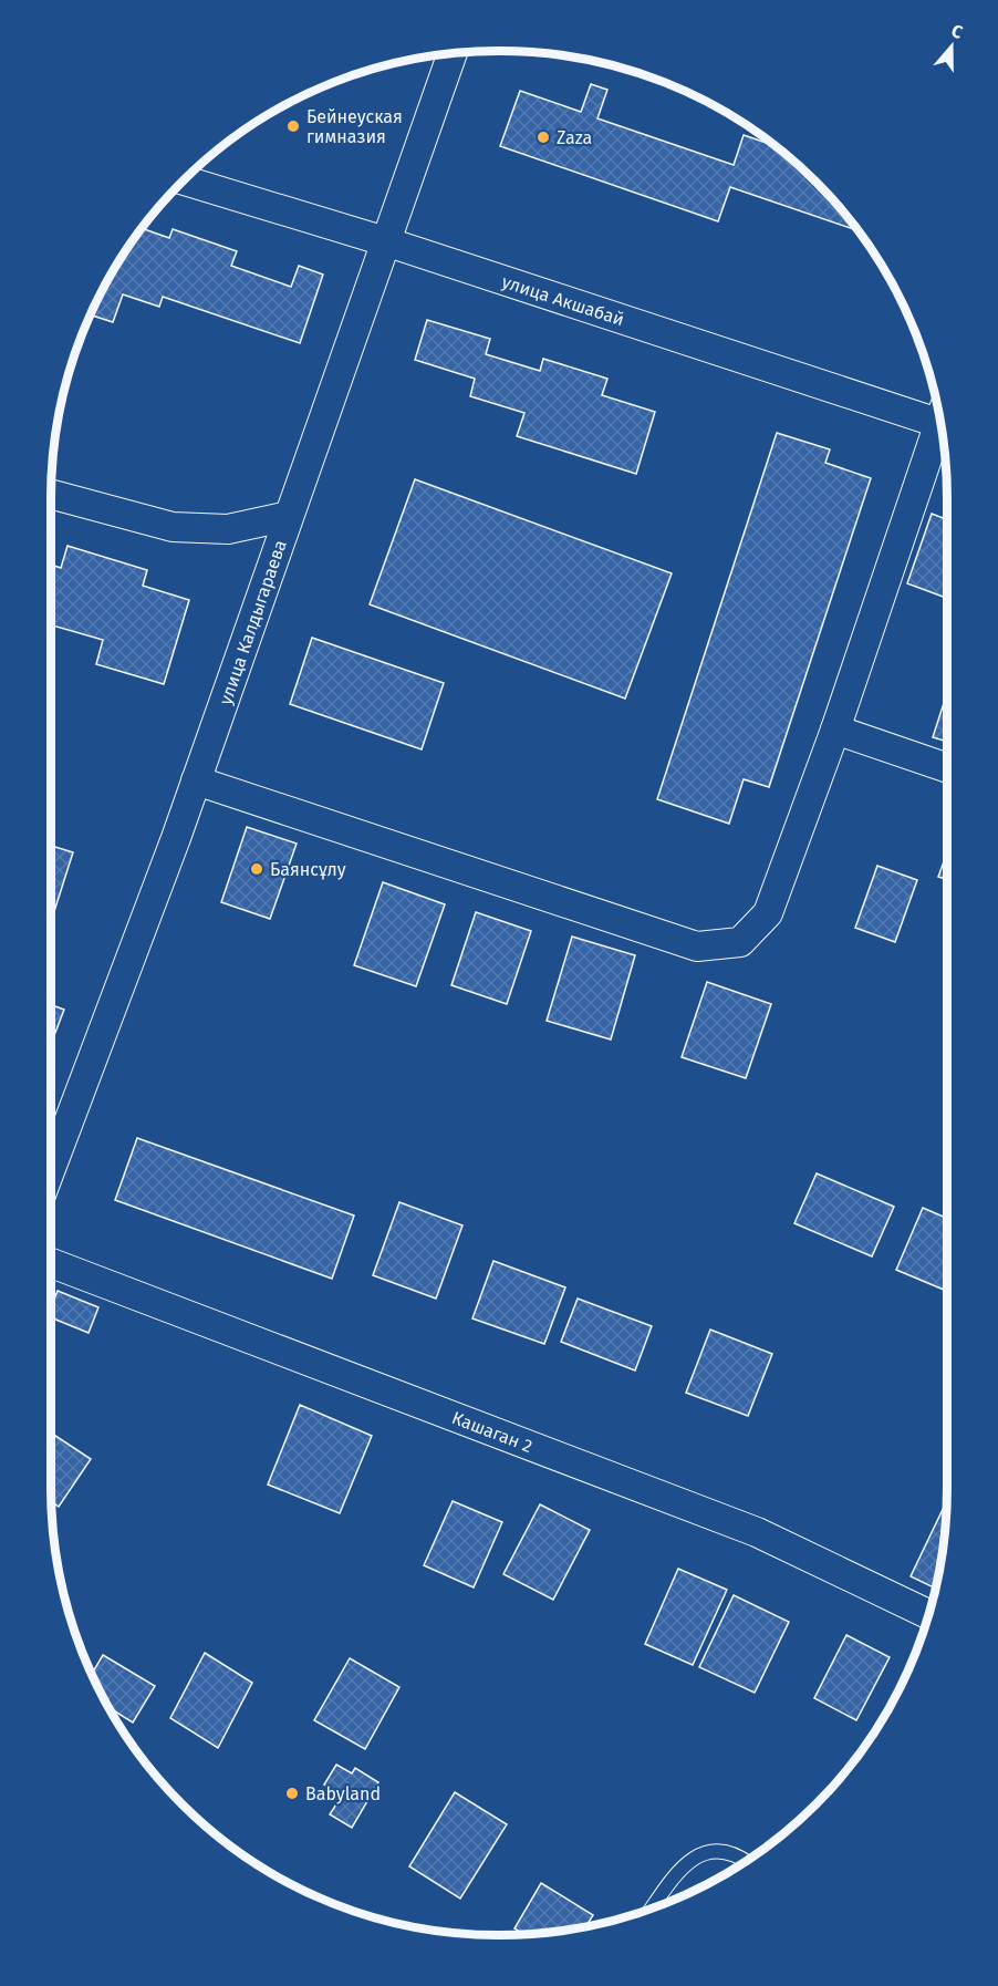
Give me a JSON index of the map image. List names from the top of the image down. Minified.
{"streets":{"street":["улица Акшабай","улица Калдыгараева","Кашаган 2"]},"crossings":[["улица Акшабай","улица Калдыгараева"]],"places":["Бейнеуская гимназия","Zaza","Баянсұлу","Babyland"],"north":"top"}
